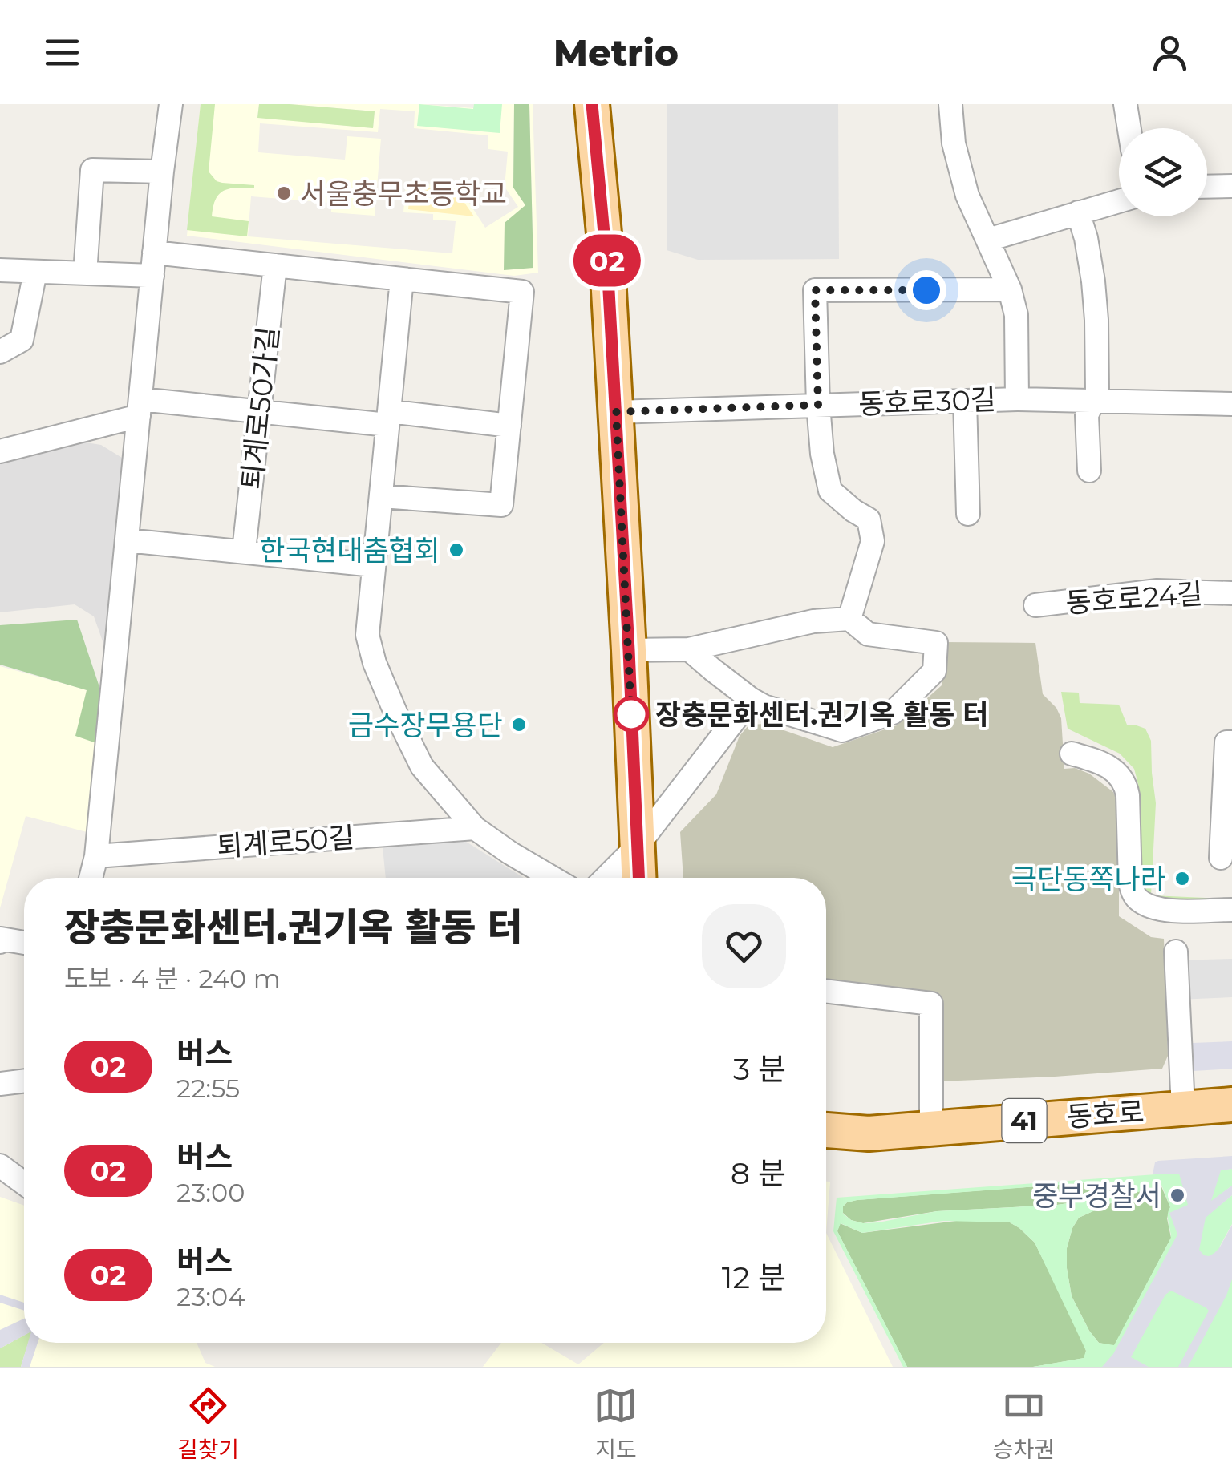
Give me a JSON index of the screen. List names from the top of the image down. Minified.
{"streets":{"main road":["동호로","41"],"street":["동호로30길","퇴계로50가길","동호로24길","퇴계로50길"]},"places":["서울충무초등학교","한국현대춤협회","장충문화센터.권기옥 활동 터","금수장무용단","극단동쪽나라","중부경찰서"],"lines":["bus line 02"],"page":{"header":"Metrio","on_map":"02","heading":["장충문화센터.권기옥 활동 터","도보 · 4 분 · 240 m"],"list":[{"mark":"02","name":"버스","note":"22:55","value":"3 분"},{"mark":"02","name":"버스","note":"23:00","value":"8 분"},{"mark":"02","name":"버스","note":"23:04","value":"12 분"}],"tabs":["길찾기","지도","승차권"]}}
